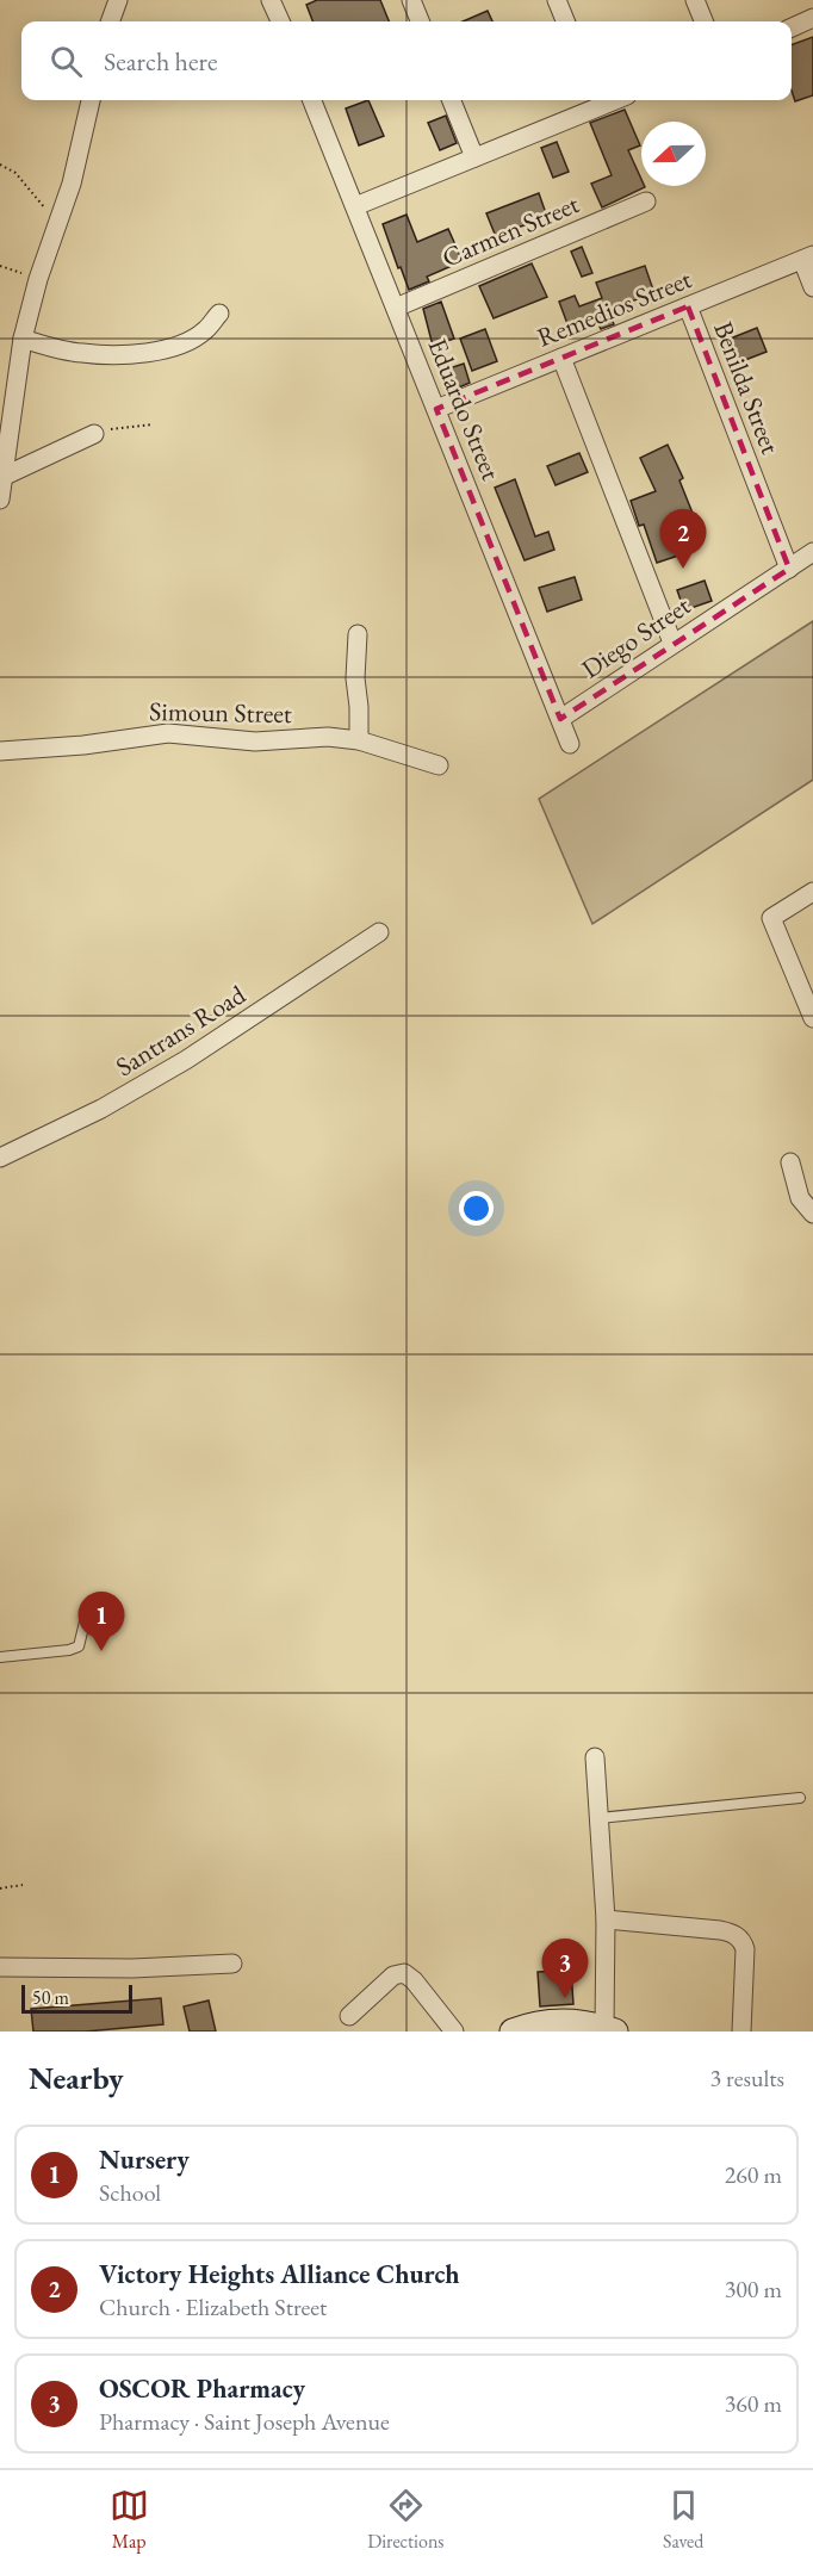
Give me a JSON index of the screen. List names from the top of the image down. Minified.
{"streets":{"street":["Carmen Street","Remedios Street","Benilda Street","Eduardo Street","Diego Street","Simoun Street","Santrans Road"]},"crossings":[["Carmen Street","Eduardo Street"],["Remedios Street","Benilda Street"],["Remedios Street","Eduardo Street"],["Benilda Street","Diego Street"],["Eduardo Street","Diego Street"]],"scale_bar":"50 m","north":"left","page":{"search":"Search here","pins":["2","1","3"],"scale":"50 m","heading":["Nearby","3 results"],"list":[{"mark":"1","name":"Nursery","note":"School","value":"260 m"},{"mark":"2","name":"Victory Heights Alliance Church","note":"Church · Elizabeth Street","value":"300 m"},{"mark":"3","name":"OSCOR Pharmacy","note":"Pharmacy · Saint Joseph Avenue","value":"360 m"}],"nav":["Map","Directions","Saved"]}}
